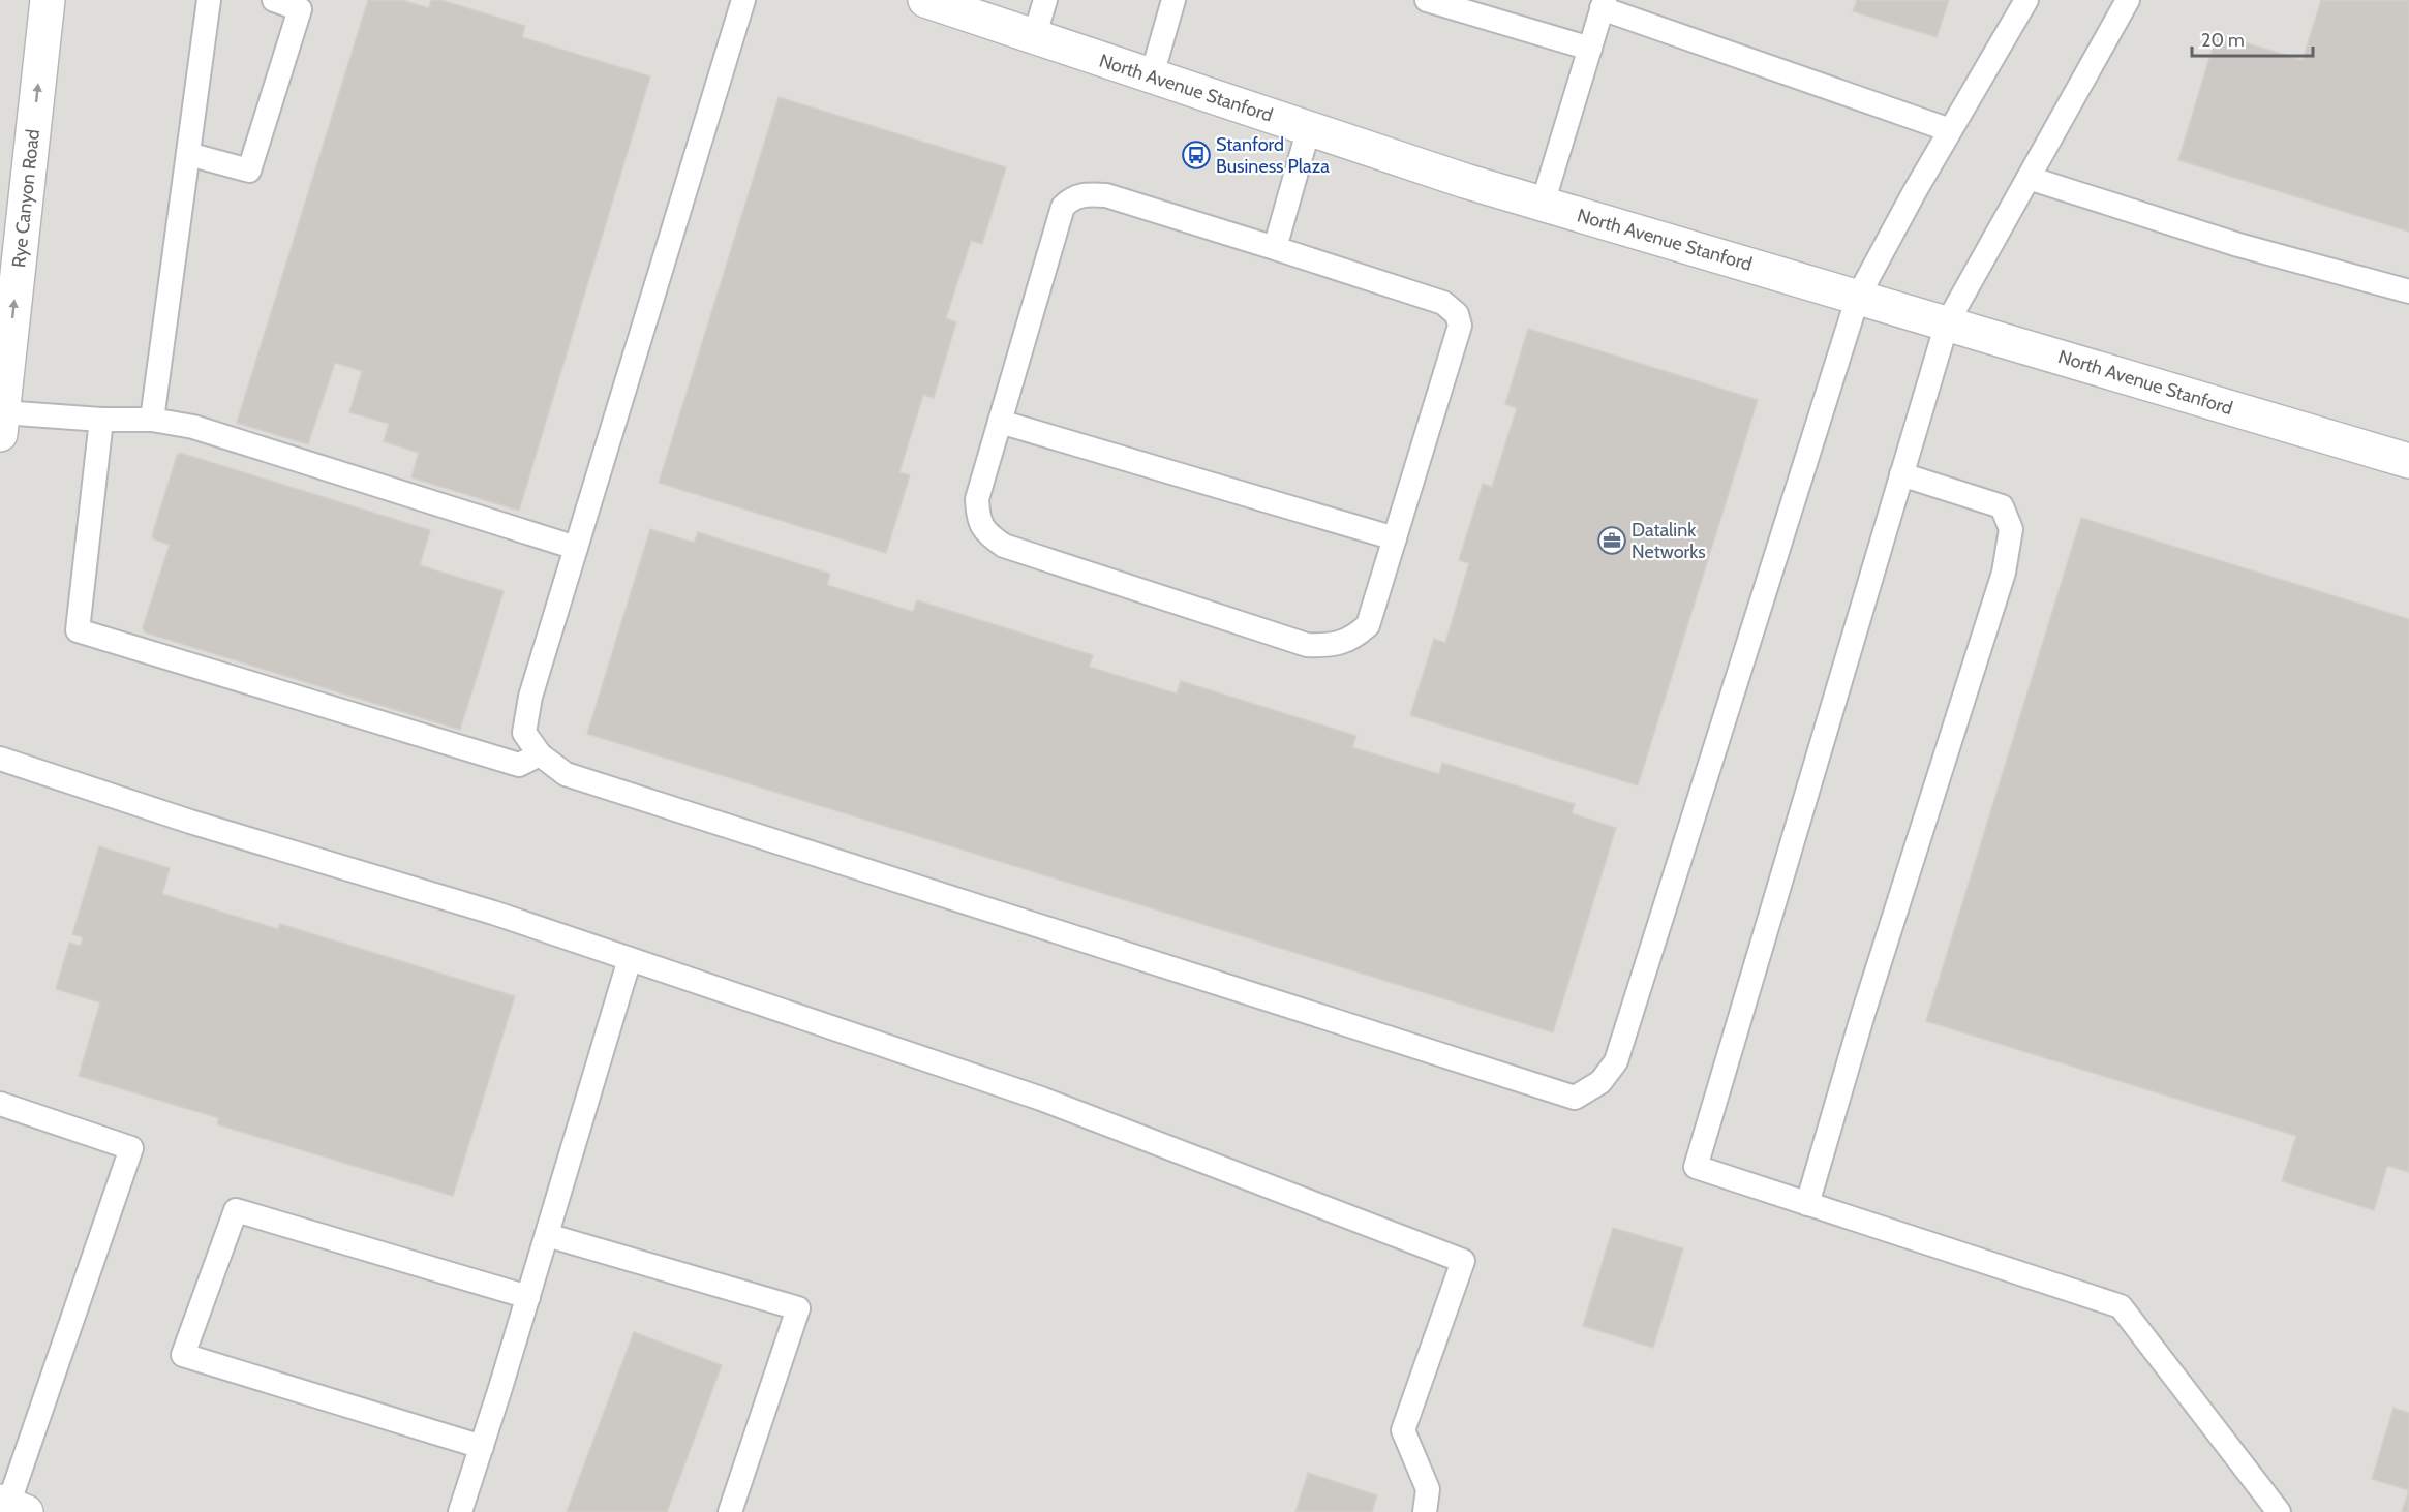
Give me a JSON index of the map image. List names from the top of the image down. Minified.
{"streets":{"street":["North Avenue Stanford","Rye Canyon Road"]},"one_way":["Rye Canyon Road"],"places":{"bus stop":["Stanford Business Plaza"],"office":["Datalink Networks"]},"scale_bar":"20 m"}
